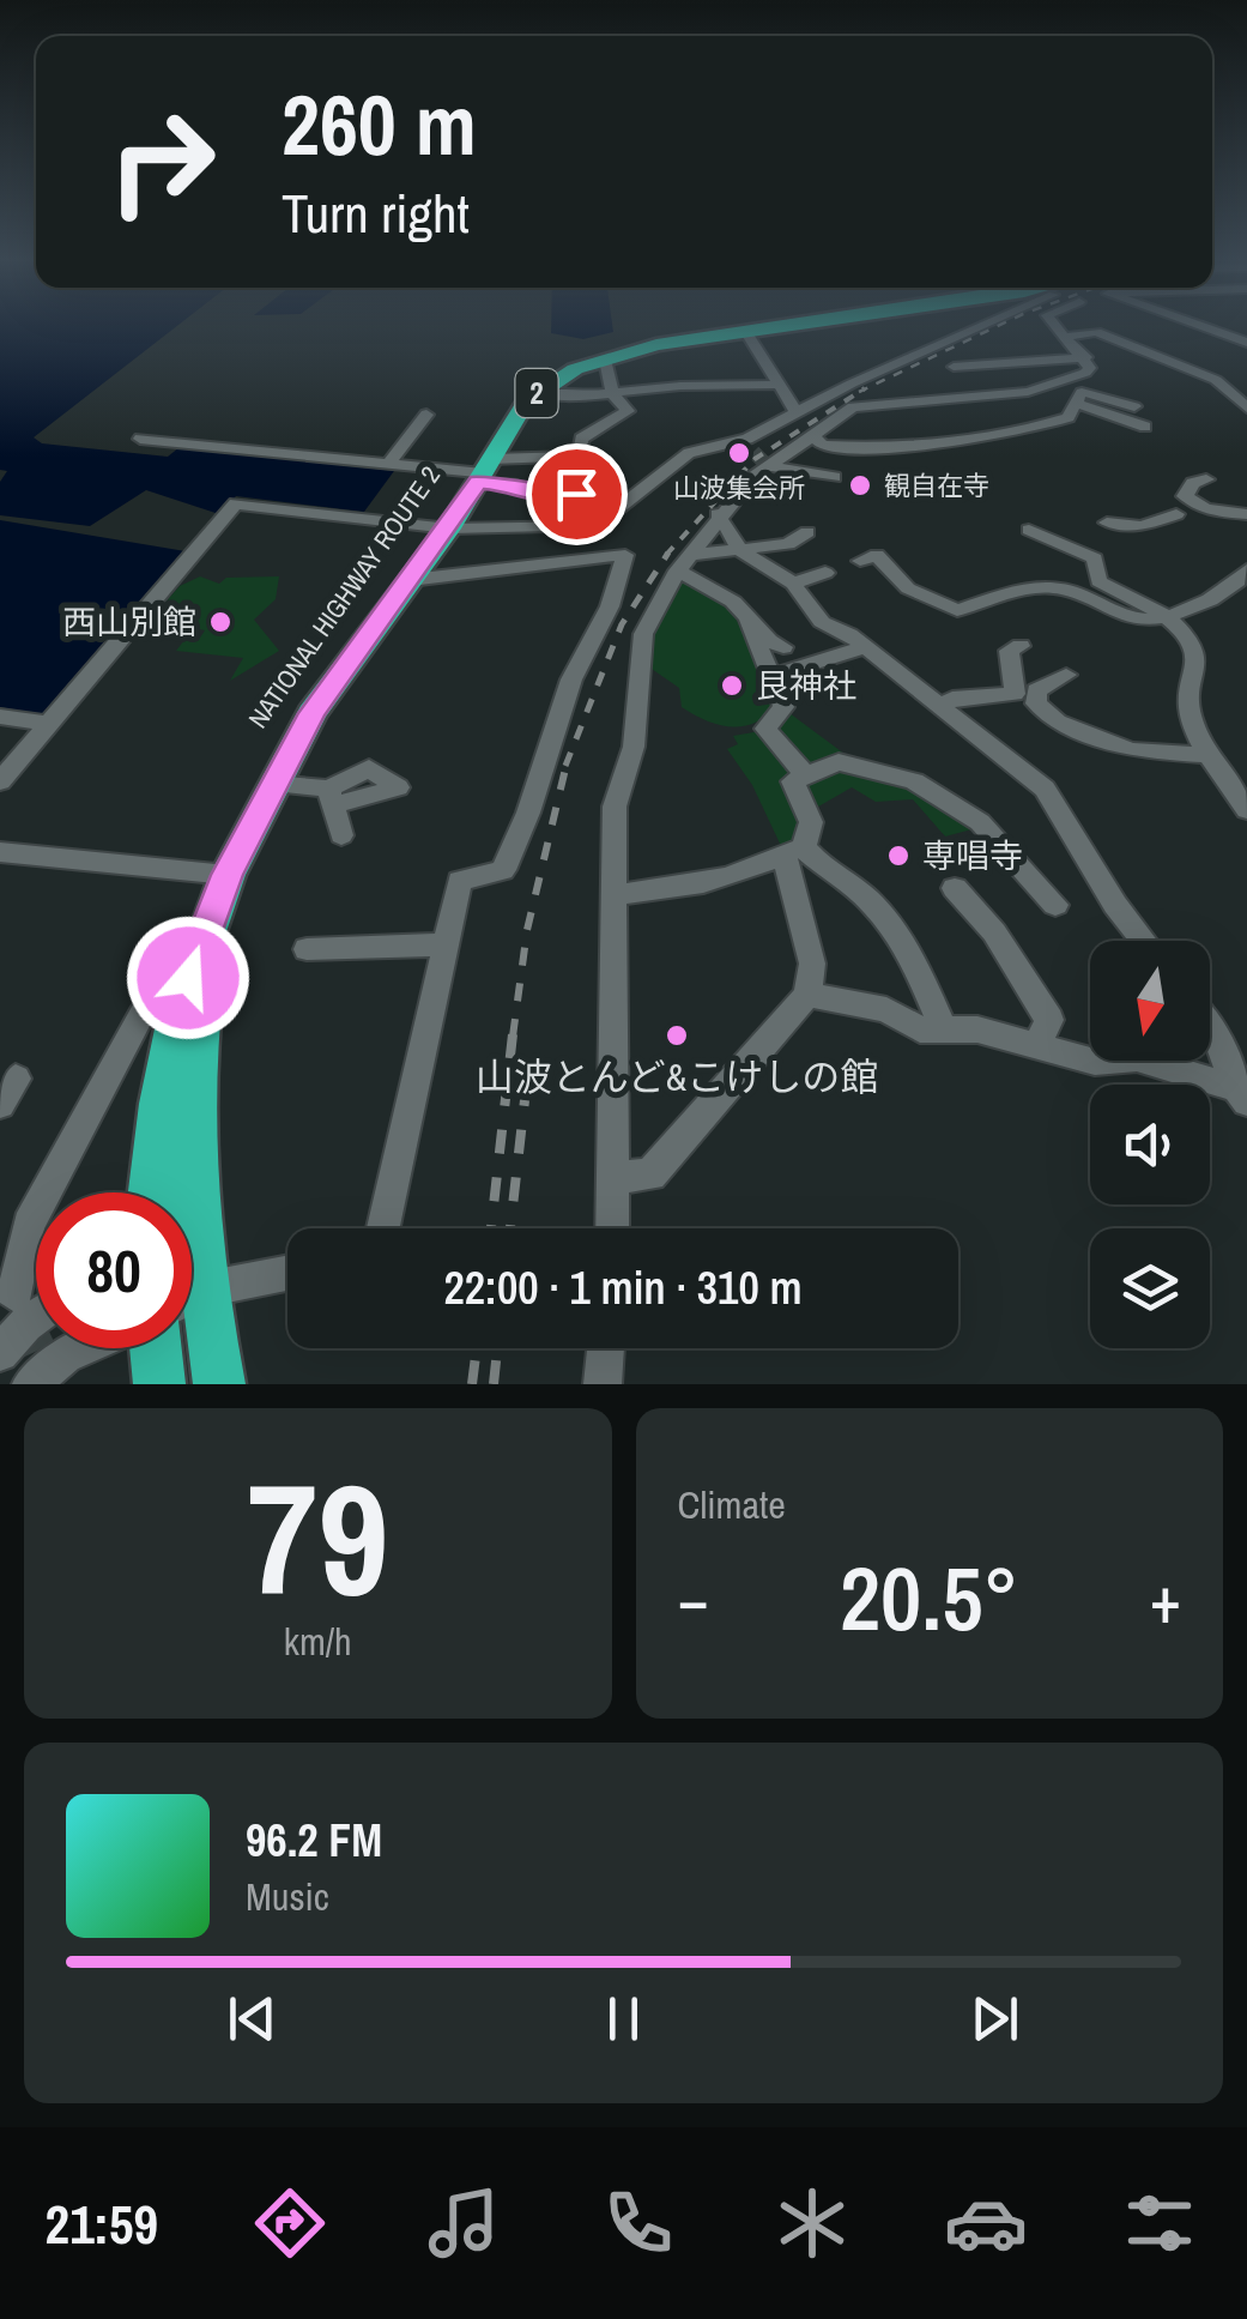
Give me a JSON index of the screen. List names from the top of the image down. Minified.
{"streets":{"highway":["2","NATIONAL HIGHWAY ROUTE 2"]},"places":["山波集会所","観自在寺","西山別館","艮神社","専唱寺","山波とんど&こけしの館"],"north":"bottom","page":{"turn":["260 m","Turn right"],"limit":"80","trip":"22:00 · 1 min · 310 m","tile":[["79","km/h"],"Climate"],"heat":["−","20.5°","+"],"song":["96.2 FM","Music"],"tabs":"21:59"}}
